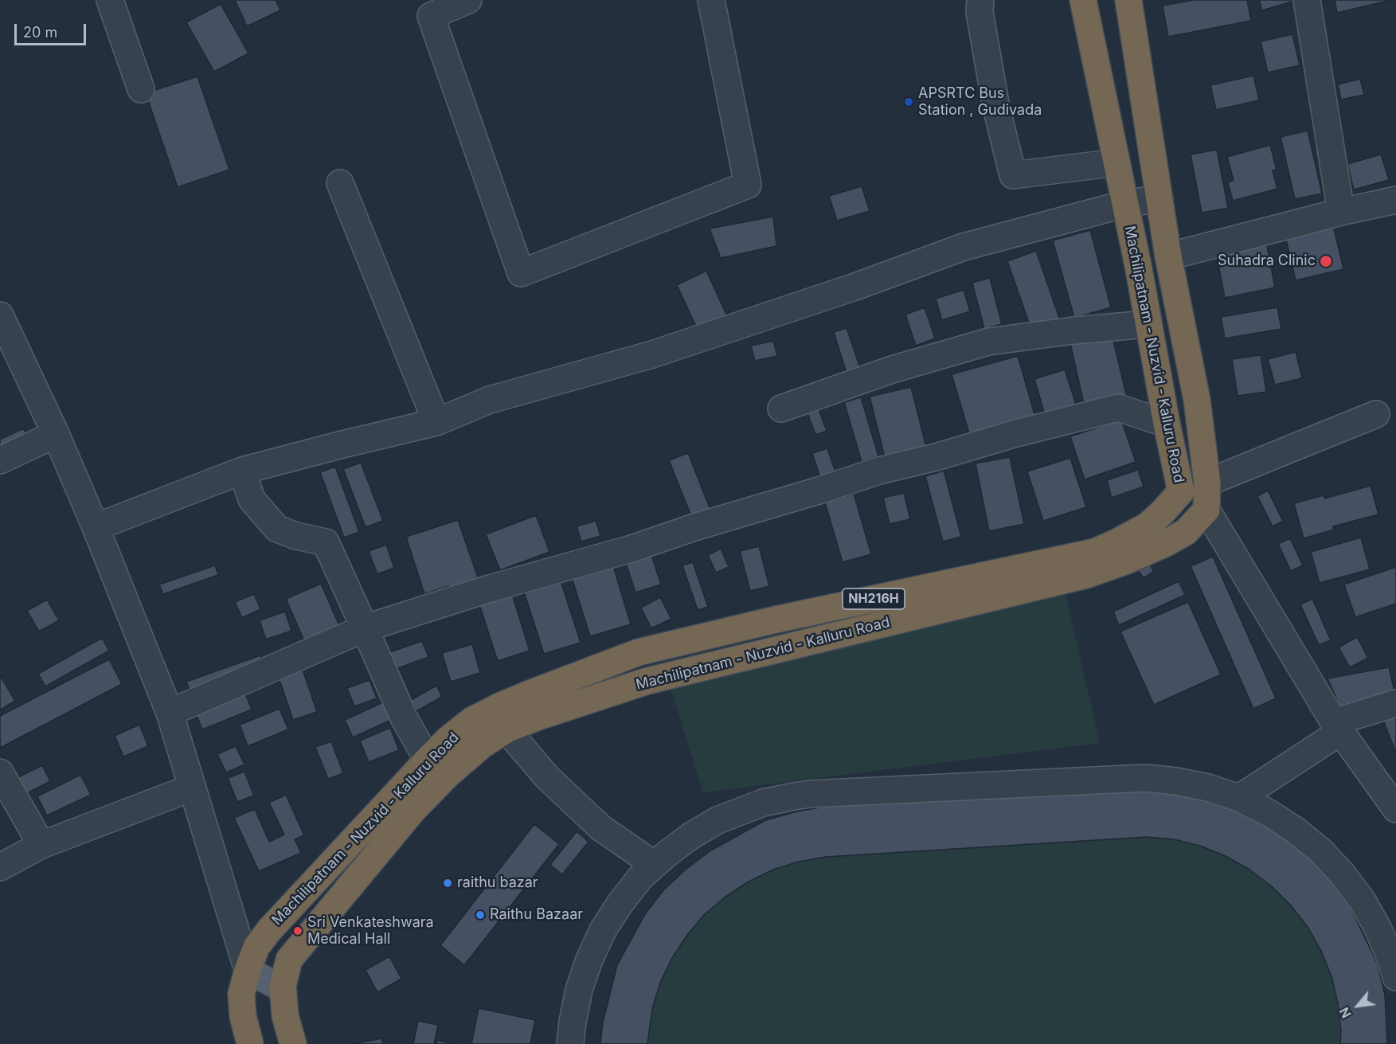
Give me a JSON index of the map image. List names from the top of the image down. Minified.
{"streets":{"highway":["Machilipatnam - Nuzvid - Kalluru Road","NH216H"]},"places":["APSRTC Bus Station , Gudivada","Suhadra Clinic","raithu bazar","Raithu Bazaar","Sri Venkateshwara Medical Hall"],"scale_bar":"20 m","north":"bottom left"}
